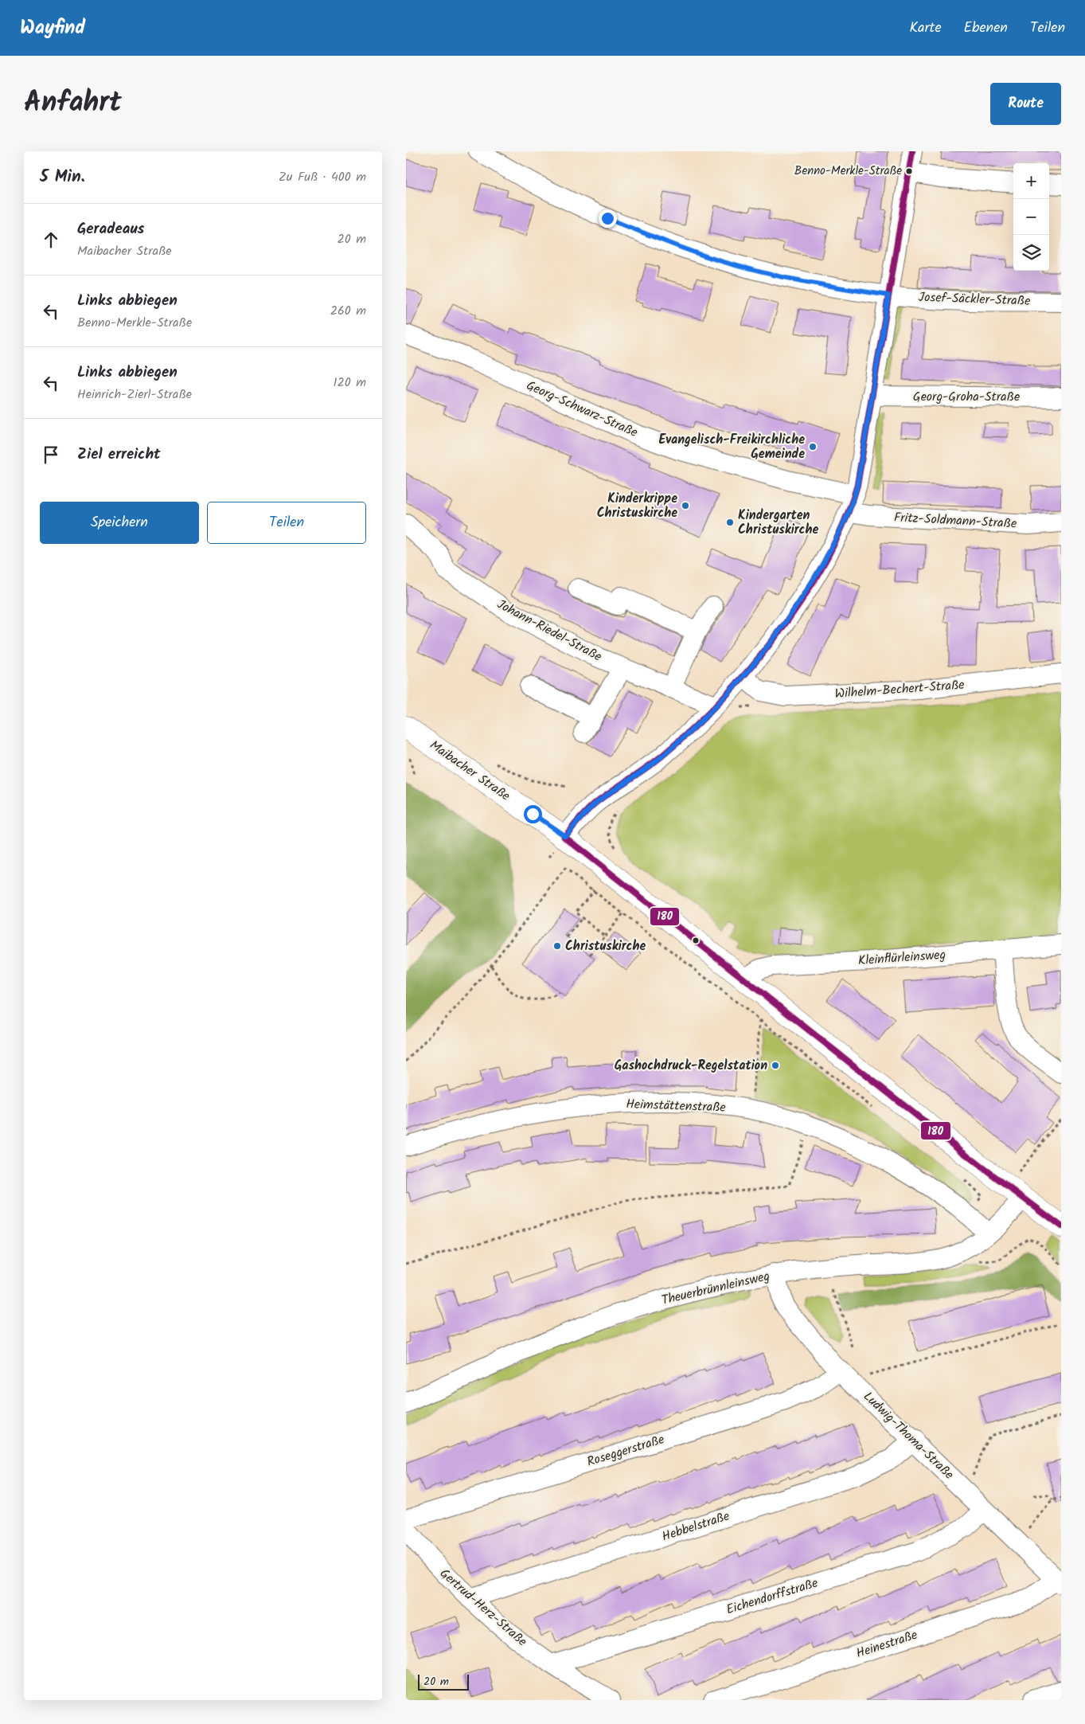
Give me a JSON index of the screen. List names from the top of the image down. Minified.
{"streets":{"main road":["Maibacher Straße"],"street":["Josef-Säckler-Straße","Georg-Groha-Straße","Georg-Schwarz-Straße","Fritz-Soldmann-Straße","Johann-Riedel-Straße","Wilhelm-Bechert-Straße","Kleinflürleinsweg","Heimstättenstraße","Theuerbrünnleinsweg","Ludwig-Thoma-Straße","Roseggerstraße","Hebbelstraße","Eichendorffstraße","Gertrud-Herz-Straße","Heinestraße"]},"crossings":[["Georg-Schwarz-Straße","Fritz-Soldmann-Straße"],["Maibacher Straße","Kleinflürleinsweg"],["Maibacher Straße","Theuerbrünnleinsweg"],["Heimstättenstraße","Theuerbrünnleinsweg"],["Theuerbrünnleinsweg","Ludwig-Thoma-Straße"],["Ludwig-Thoma-Straße","Roseggerstraße"],["Ludwig-Thoma-Straße","Hebbelstraße"],["Ludwig-Thoma-Straße","Eichendorffstraße"],["Ludwig-Thoma-Straße","Heinestraße"],["Hebbelstraße","Gertrud-Herz-Straße"],["Eichendorffstraße","Gertrud-Herz-Straße"]],"places":["Benno-Merkle-Straße","Evangelisch-Freikirchliche Gemeinde","Kinderkrippe Christuskirche","Kindergarten Christuskirche","Christuskirche","Gashochdruck-Regelstation"],"lines":["transit line 180"],"scale_bar":"20 m","page":{"header":"Wayfind","nav":["Karte","Ebenen","Teilen"],"title":"Anfahrt","buttons":["Route",["Speichern","Teilen"]],"heading":["5 Min.","Zu Fuß · 400 m"],"map_buttons":["+","−"],"list":[["Geradeaus","Maibacher Straße","20 m"],["Links abbiegen","Benno-Merkle-Straße","260 m"],["Links abbiegen","Heinrich-Zierl-Straße","120 m"],"Ziel erreicht"],"scale":"20 m"}}
